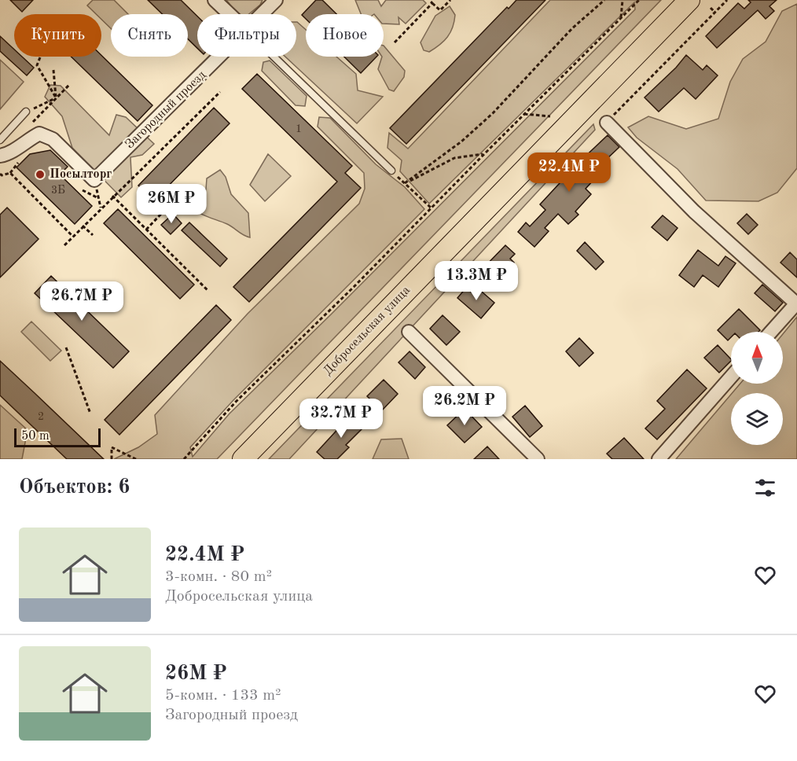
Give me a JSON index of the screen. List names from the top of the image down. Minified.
{"streets":{"main road":["Добросельская улица"],"street":["Загородный проезд"]},"places":["Посылторг"],"house_numbers":["1","3Б","2"],"scale_bar":"50 m","north":"top","page":{"chip":["Купить","Снять","Фильтры","Новое"],"price":["22.4M ₽","26M ₽","13.3M ₽","26.7M ₽","26.2M ₽","32.7M ₽"],"scale":"50 m","heading":"Объектов: 6","list":[{"name":"22.4M ₽","note":"3-комн. · 80 m² · Добросельская улица"},{"name":"26M ₽","note":"5-комн. · 133 m² · Загородный проезд"}]}}
